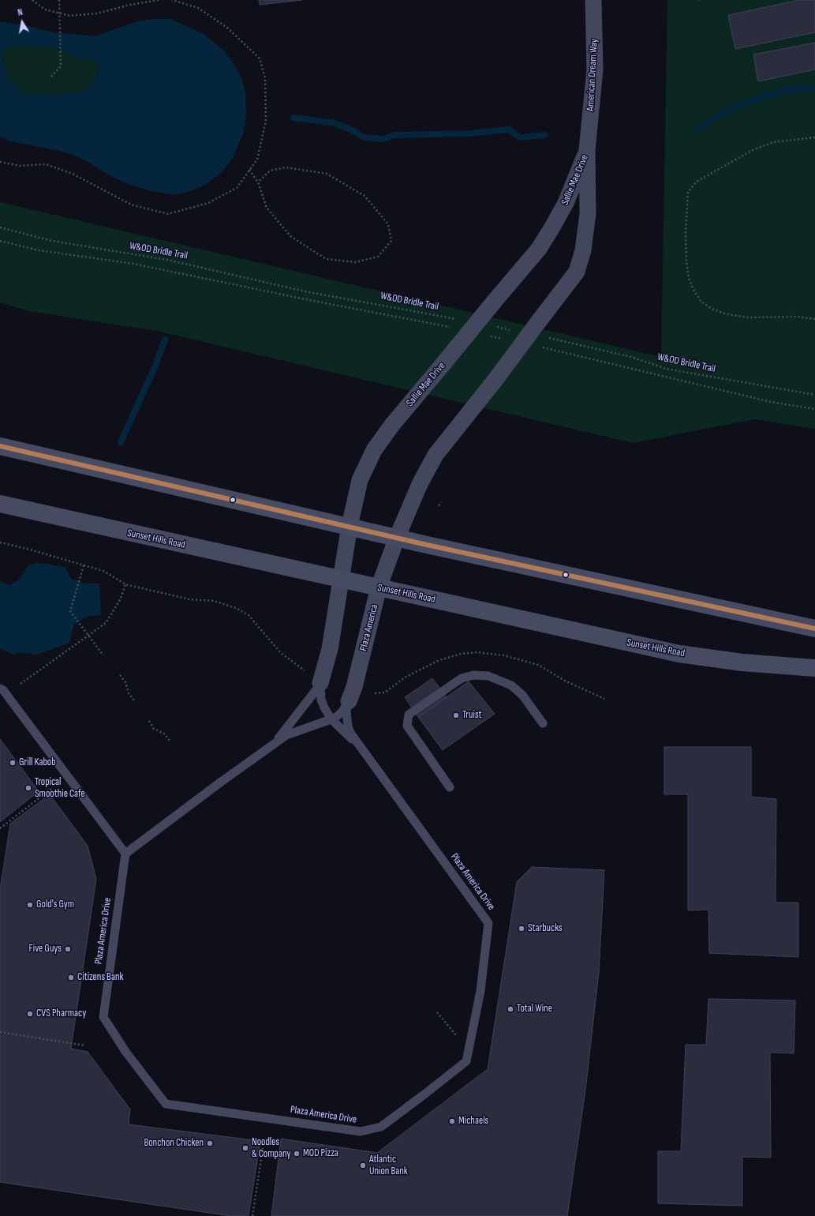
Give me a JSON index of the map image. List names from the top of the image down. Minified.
{"streets":{"main road":["Sunset Hills Road"],"street":["American Dream Way","Sallie Mae Drive","Plaza America"],"lane":["Plaza America Drive"],"path":["W&OD Bridle Trail"]},"crossings":[["American Dream Way","Sallie Mae Drive"],["Sallie Mae Drive","Plaza America"],["Sunset Hills Road","Plaza America"]],"places":["Truist","Grill Kabob","Tropical Smoothie Cafe","Gold's Gym","Starbucks","Five Guys","Citizens Bank","Total Wine","CVS Pharmacy","Michaels","Bonchon Chicken","Noodles & Company","MOD Pizza","Atlantic Union Bank"],"north":"top"}
